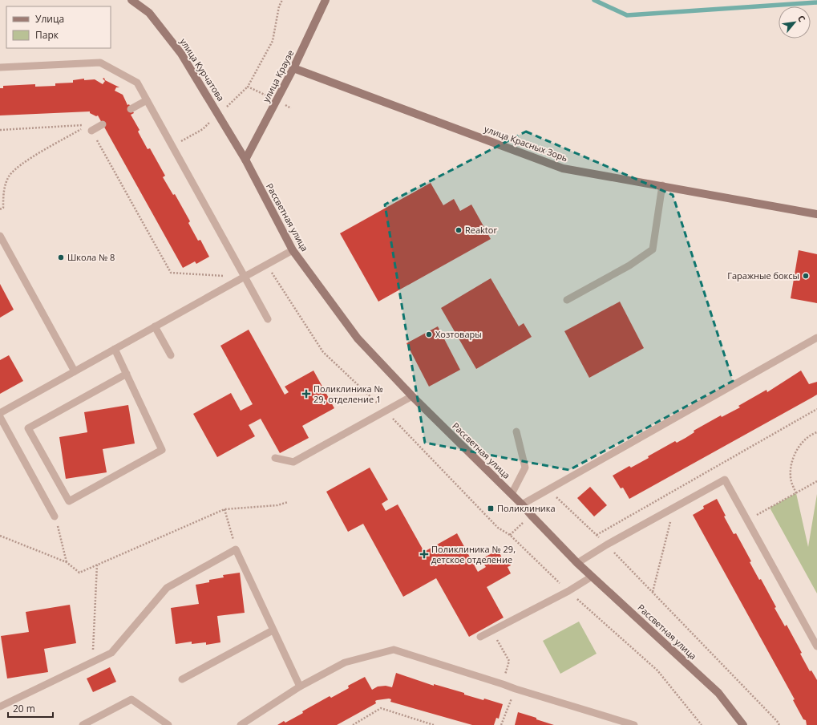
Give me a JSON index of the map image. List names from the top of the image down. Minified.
{"streets":{"main road":["улица Курчатова","улица Краузе","улица Красных Зорь","Рассветная улица"]},"crossings":[["улица Курчатова","улица Краузе"],["улица Курчатова","Рассветная улица"],["улица Краузе","улица Красных Зорь"],["улица Краузе","Рассветная улица"]],"places":{"other":["Reaktor","Школа № 8","Гаражные боксы","Хозтовары"],"health":["Поликлиника № 29, отделение 1","Поликлиника № 29, детское отделение"],"transit":["Поликлиника"]},"legend":["Улица","Парк"],"scale_bar":"20 m","north":"top right"}
